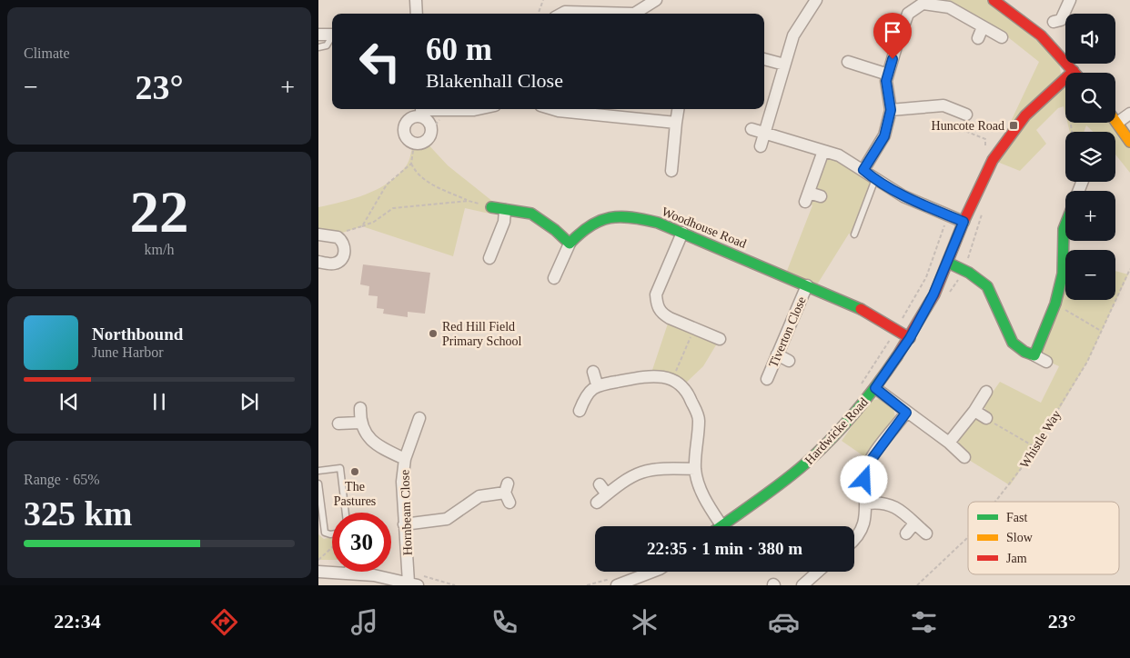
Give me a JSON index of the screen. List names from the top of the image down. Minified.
{"streets":{"street":["Woodhouse Road","Tiverton Close","Hardwicke Road","Hornbeam Close"],"path":["Whistle Way"]},"crossings":[["Woodhouse Road","Tiverton Close"],["Woodhouse Road","Hardwicke Road"]],"places":{"transit":["Huncote Road"],"other":["Red Hill Field Primary School","The Pastures"]},"legend":["Fast","Slow","Jam"],"page":{"tile":["Climate",["22","km/h"],["Range · 65%","325 km"]],"map_buttons":["+","−"],"turn":["60 m","Blakenhall Close"],"heat":["−","23°","+"],"song":["Northbound","June Harbor"],"limit":"30","trip":"22:35 · 1 min · 380 m","tabs":["22:34","23°"]}}
